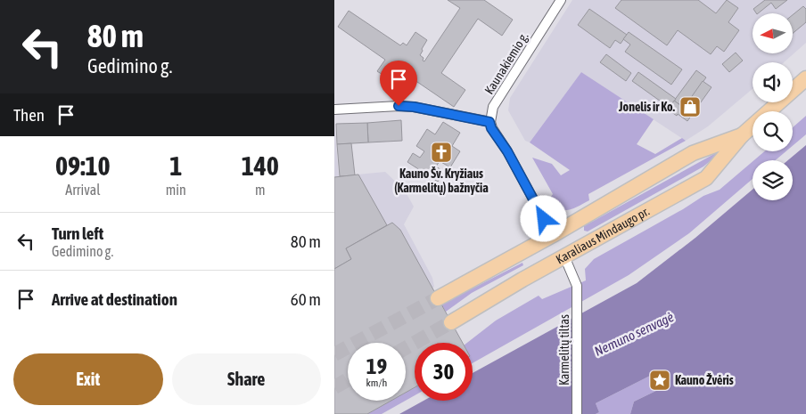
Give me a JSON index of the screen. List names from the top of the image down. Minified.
{"streets":{"main road":["Karaliaus Mindaugo pr."],"street":["Kaunakiemio g.","Karmelitų tiltas"]},"crossings":[["Karaliaus Mindaugo pr.","Karmelitų tiltas"]],"water":["Nemuno senvagė"],"places":{"shop":["Jonelis ir Ko."],"church":["Kauno Šv. Kryžiaus (Karmelitų) bažnyčia"],"place":["Kauno Žvėris"]},"north":"left","page":{"turn":["80 m","Gedimino g."],"then":"Then","eta":["09:10","Arrival","1","min","140","m"],"list":[{"name":"Turn left","note":"Gedimino g.","value":"80 m"},{"name":"Arrive at destination","value":"60 m"}],"speed":"19 km/h","limit":"30","buttons":["Exit","Share"]}}
